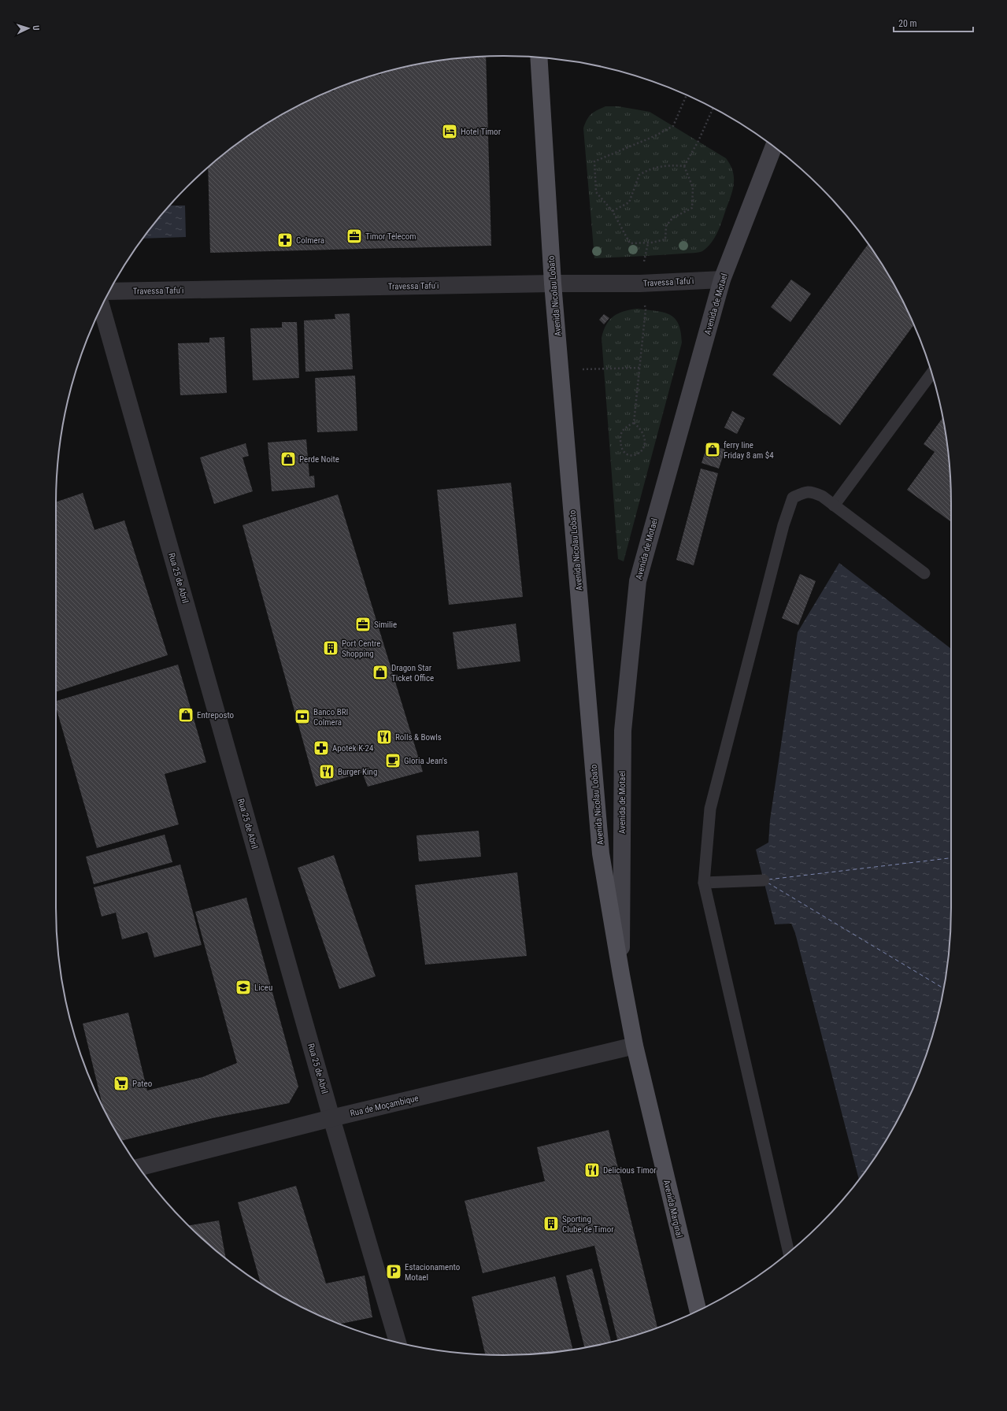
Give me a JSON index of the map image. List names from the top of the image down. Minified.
{"streets":{"main road":["Avenida Nicolau Lobato","Avenida de Motael","Avenida Marginal"],"street":["Travessa Tafu'i","Rua 25 de Abril","Rua de Moçambique"]},"crossings":[["Travessa Tafu'i","Avenida Nicolau Lobato"],["Travessa Tafu'i","Avenida de Motael"],["Avenida Nicolau Lobato","Avenida de Motael"],["Avenida Nicolau Lobato","Rua de Moçambique"],["Avenida Nicolau Lobato","Avenida Marginal"],["Rua 25 de Abril","Rua de Moçambique"],["Rua de Moçambique","Avenida Marginal"]],"places":{"hotel":["Hotel Timor"],"office":["Timor Telecom","Similie"],"pharmacy":["Colmera","Apotek K-24"],"shop":["ferry line Friday 8 am $4","Perde Noite","Dragon Star Ticket Office","Entreposto"],"building":["Port Centre Shopping","Sporting Clube de Timor"],"bank":["Banco BRI Colmera"],"restaurant":["Rolls & Bowls","Burger King","Delicious Timor"],"cafe":["Gloria Jean's"],"school or university":["Liceu"],"supermarket":["Pateo"],"parking":["Estacionamento Motael"]},"scale_bar":"20 m","north":"right"}
